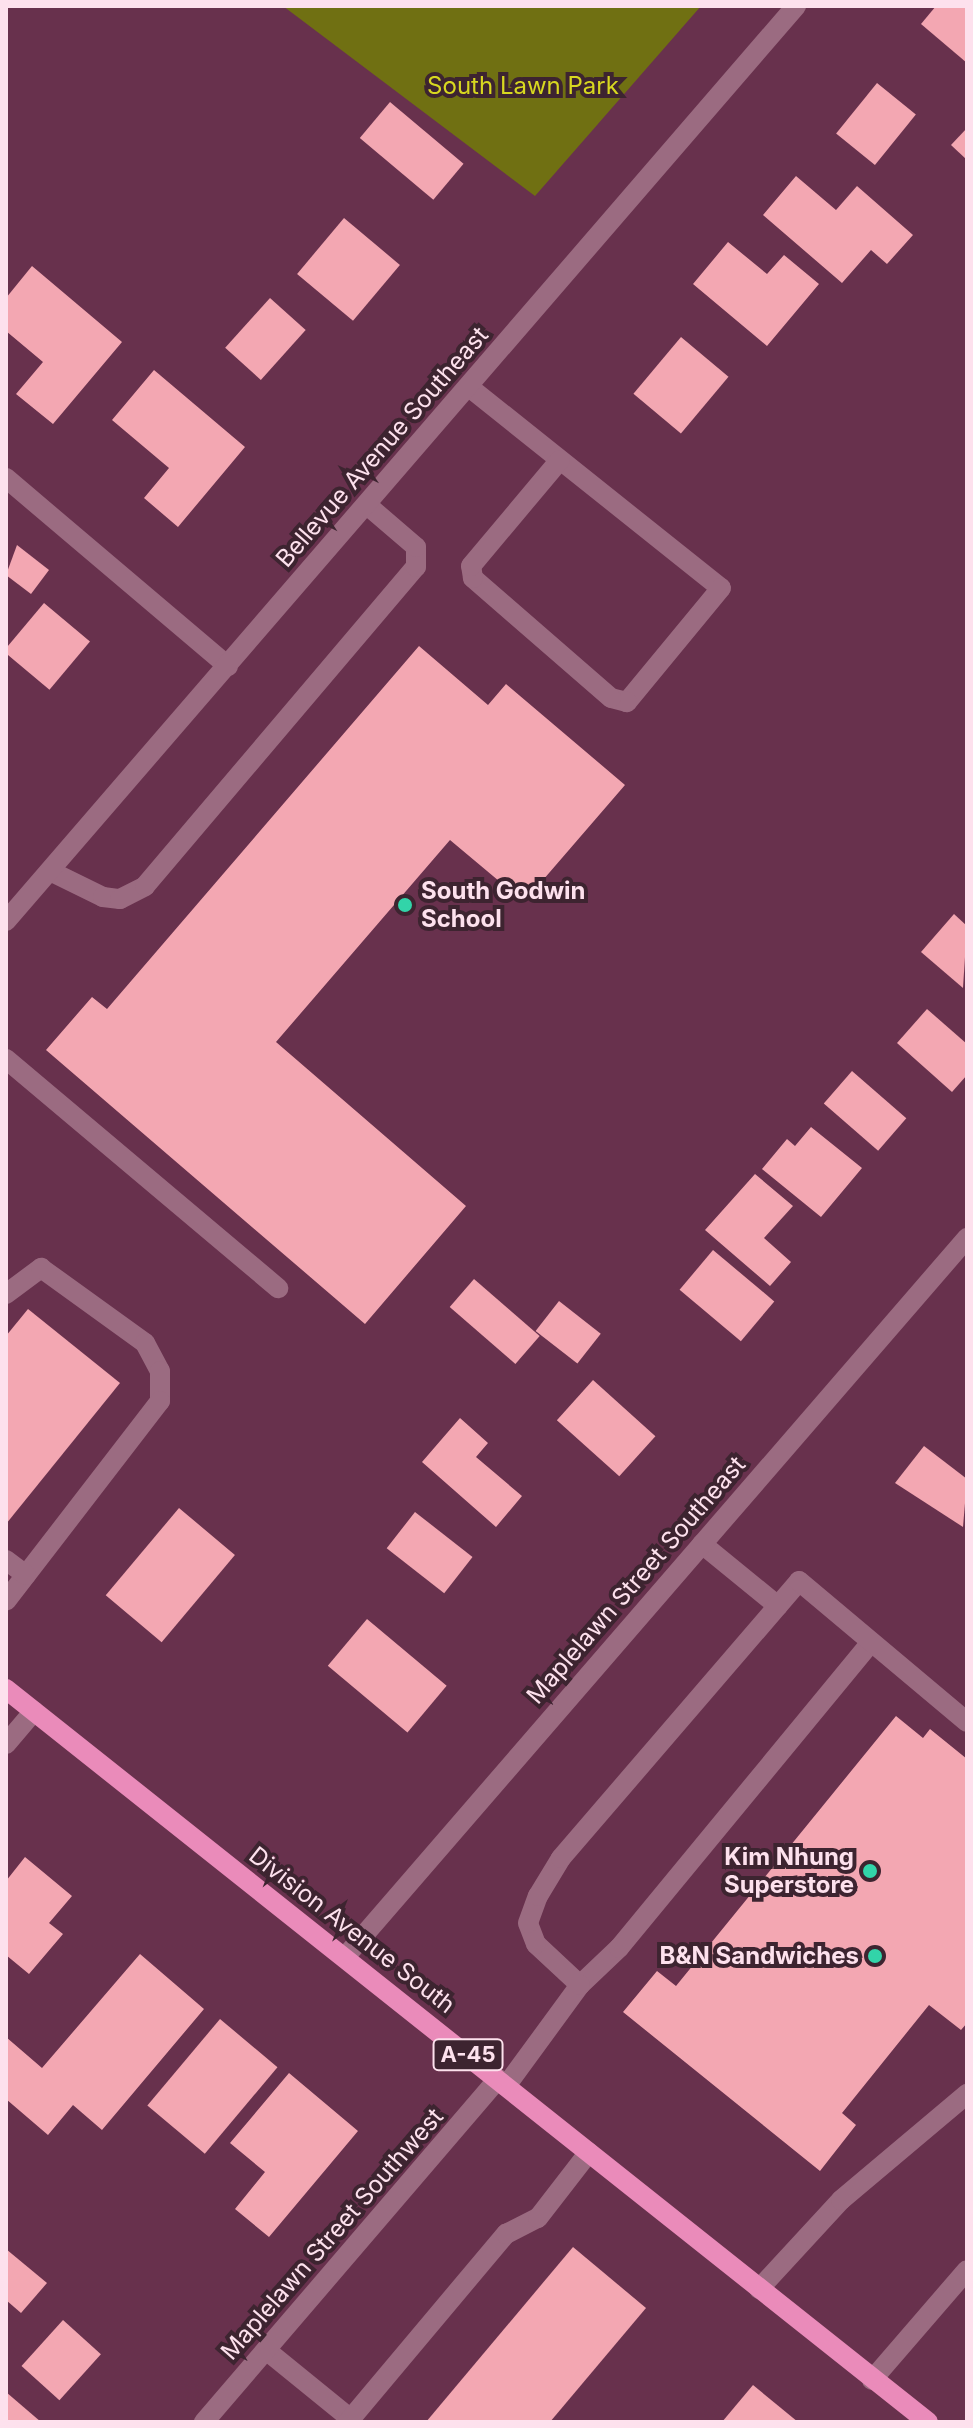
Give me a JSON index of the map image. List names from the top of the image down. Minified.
{"streets":{"main road":["Division Avenue South","A-45"],"street":["Bellevue Avenue Southeast","Maplelawn Street Southeast","Maplelawn Street Southwest"]},"crossings":[["Maplelawn Street Southeast","Division Avenue South"],["Division Avenue South","Maplelawn Street Southwest"]],"parks":["South Lawn Park"],"places":["South Godwin School","Kim Nhung Superstore","B&N Sandwiches"]}
